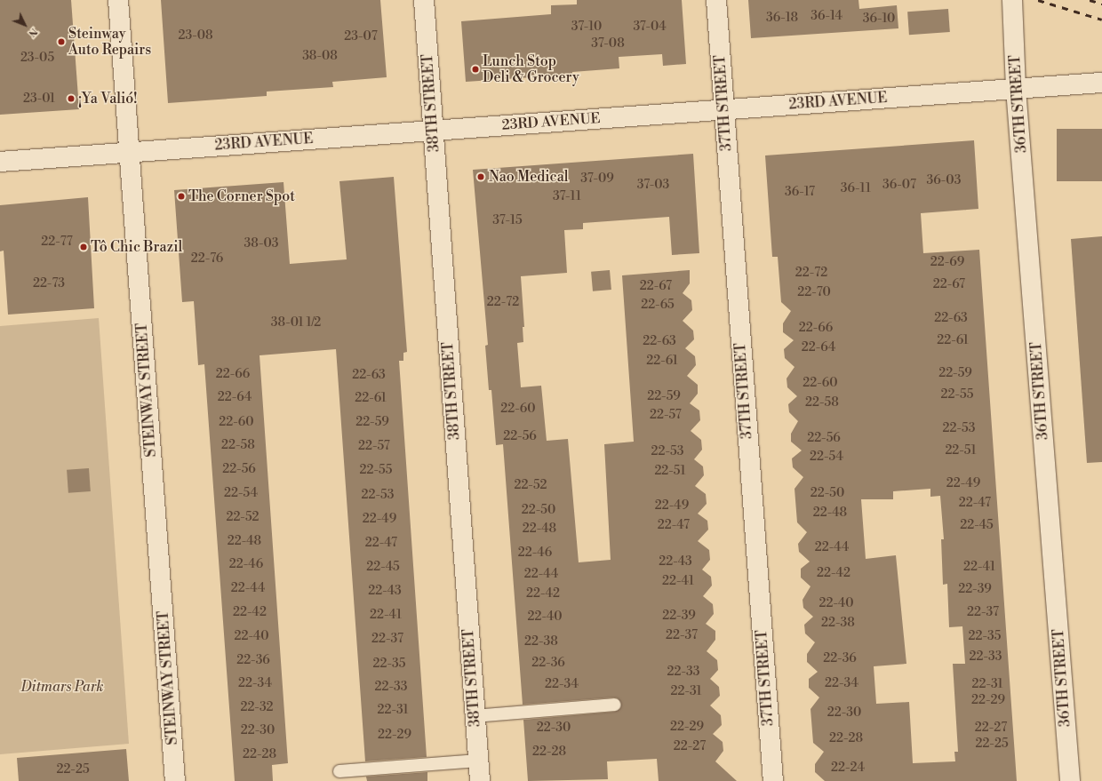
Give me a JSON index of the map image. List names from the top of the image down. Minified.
{"streets":{"street":["23RD AVENUE","38TH STREET","37TH STREET","36TH STREET","STEINWAY STREET"]},"crossings":[["23RD AVENUE","38TH STREET"],["23RD AVENUE","37TH STREET"],["23RD AVENUE","36TH STREET"],["23RD AVENUE","STEINWAY STREET"]],"parks":["Ditmars Park"],"places":["Steinway Auto Repairs","Lunch Stop Deli & Grocery","¡Ya Valió!","Nao Medical","The Corner Spot","Tô Chic Brazil"],"house_numbers":["36-14","36-18","36-10","37-10","37-04","23-08","23-07","37-08","38-08","23-05","23-01","37-09","36-03","37-03","36-07","36-11","36-17","37-11","37-15","22-77","38-03","22-76","22-69","22-72","22-73","22-67","22-67","22-70","22-72","22-65","22-63","38-01 1/2","22-66","22-61","22-63","22-64","22-61","22-59","22-66","22-63","22-60","22-55","22-59","22-64","22-61","22-58","22-60","22-57","22-60","22-59","22-53","22-56","22-56","22-58","22-57","22-51","22-53","22-54","22-56","22-55","22-51","22-49","22-52","22-54","22-50","22-53","22-47","22-49","22-50","22-48","22-52","22-49","22-47","22-45","22-48","22-48","22-47","22-44","22-46","22-43","22-46","22-45","22-41","22-42","22-44","22-41","22-44","22-39","22-43","22-42","22-40","22-42","22-37","22-41","22-39","22-40","22-38","22-37","22-40","22-35","22-37","22-38","22-33","22-36","22-36","22-36","22-35","22-33","22-34","22-34","22-34","22-31","22-33","22-31","22-29","22-32","22-31","22-30","22-29","22-30","22-27","22-30","22-29","22-28","22-25","22-27","22-28","22-28","22-24","22-25"],"north":"bottom right"}
